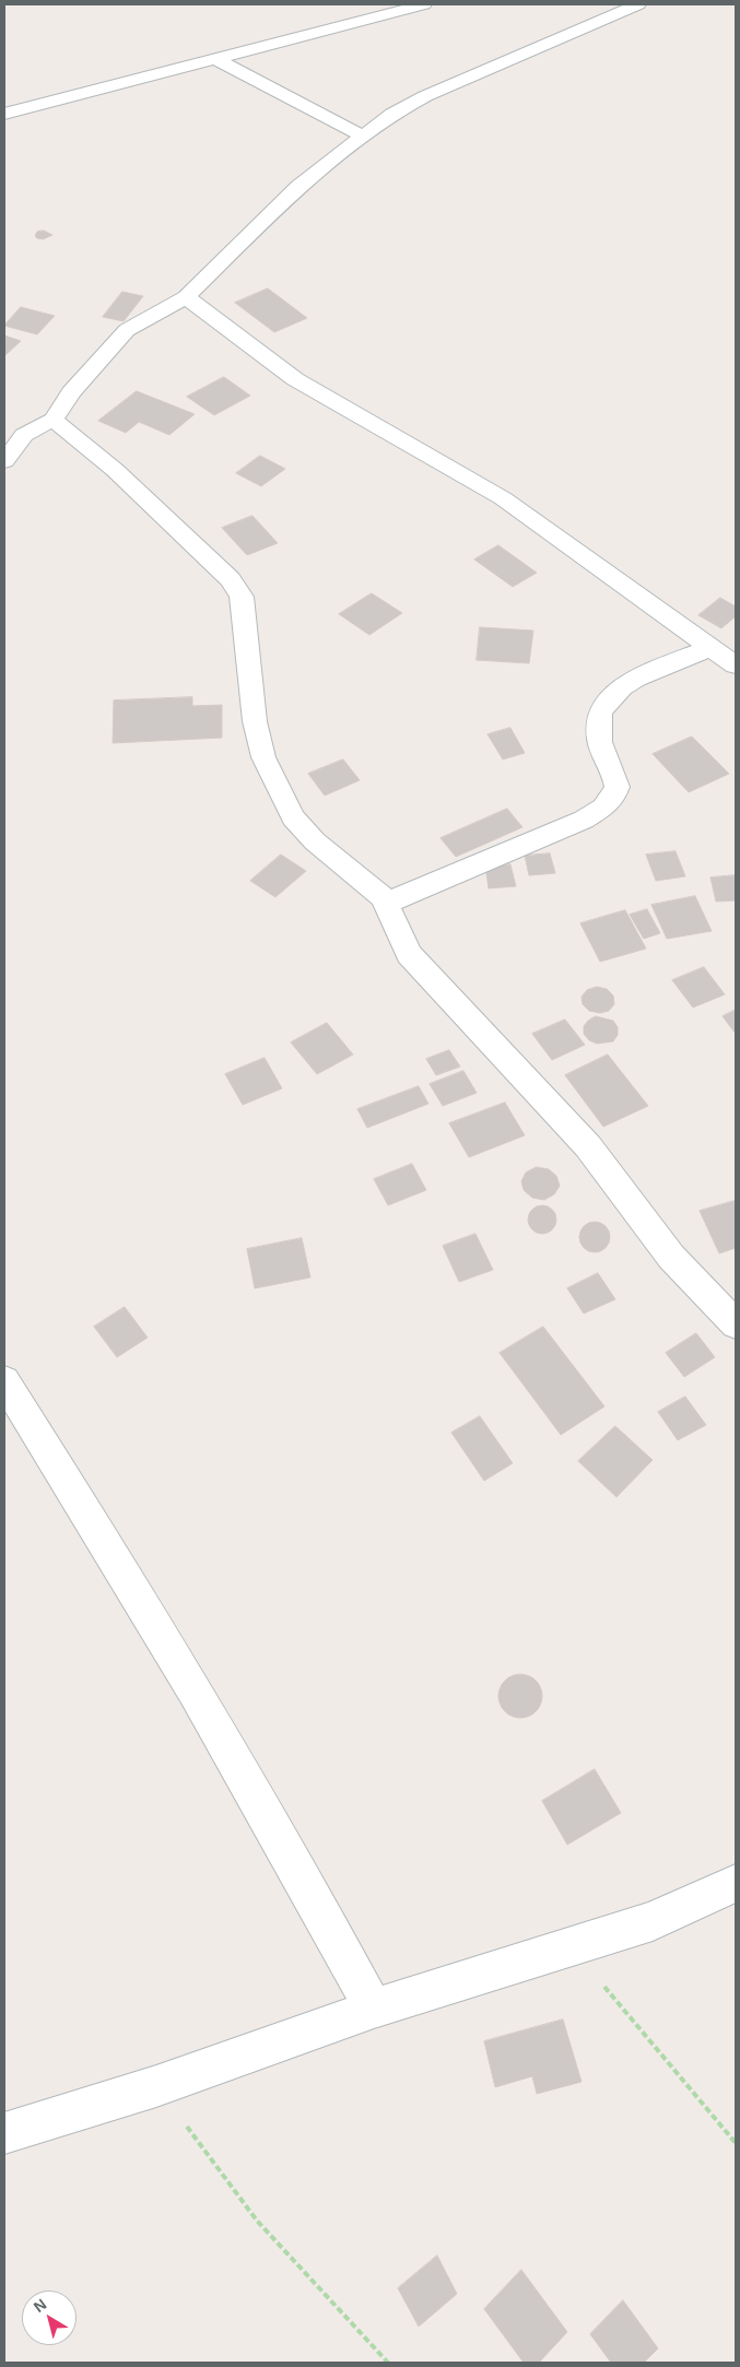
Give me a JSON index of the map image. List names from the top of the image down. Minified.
{"north":"top left"}
